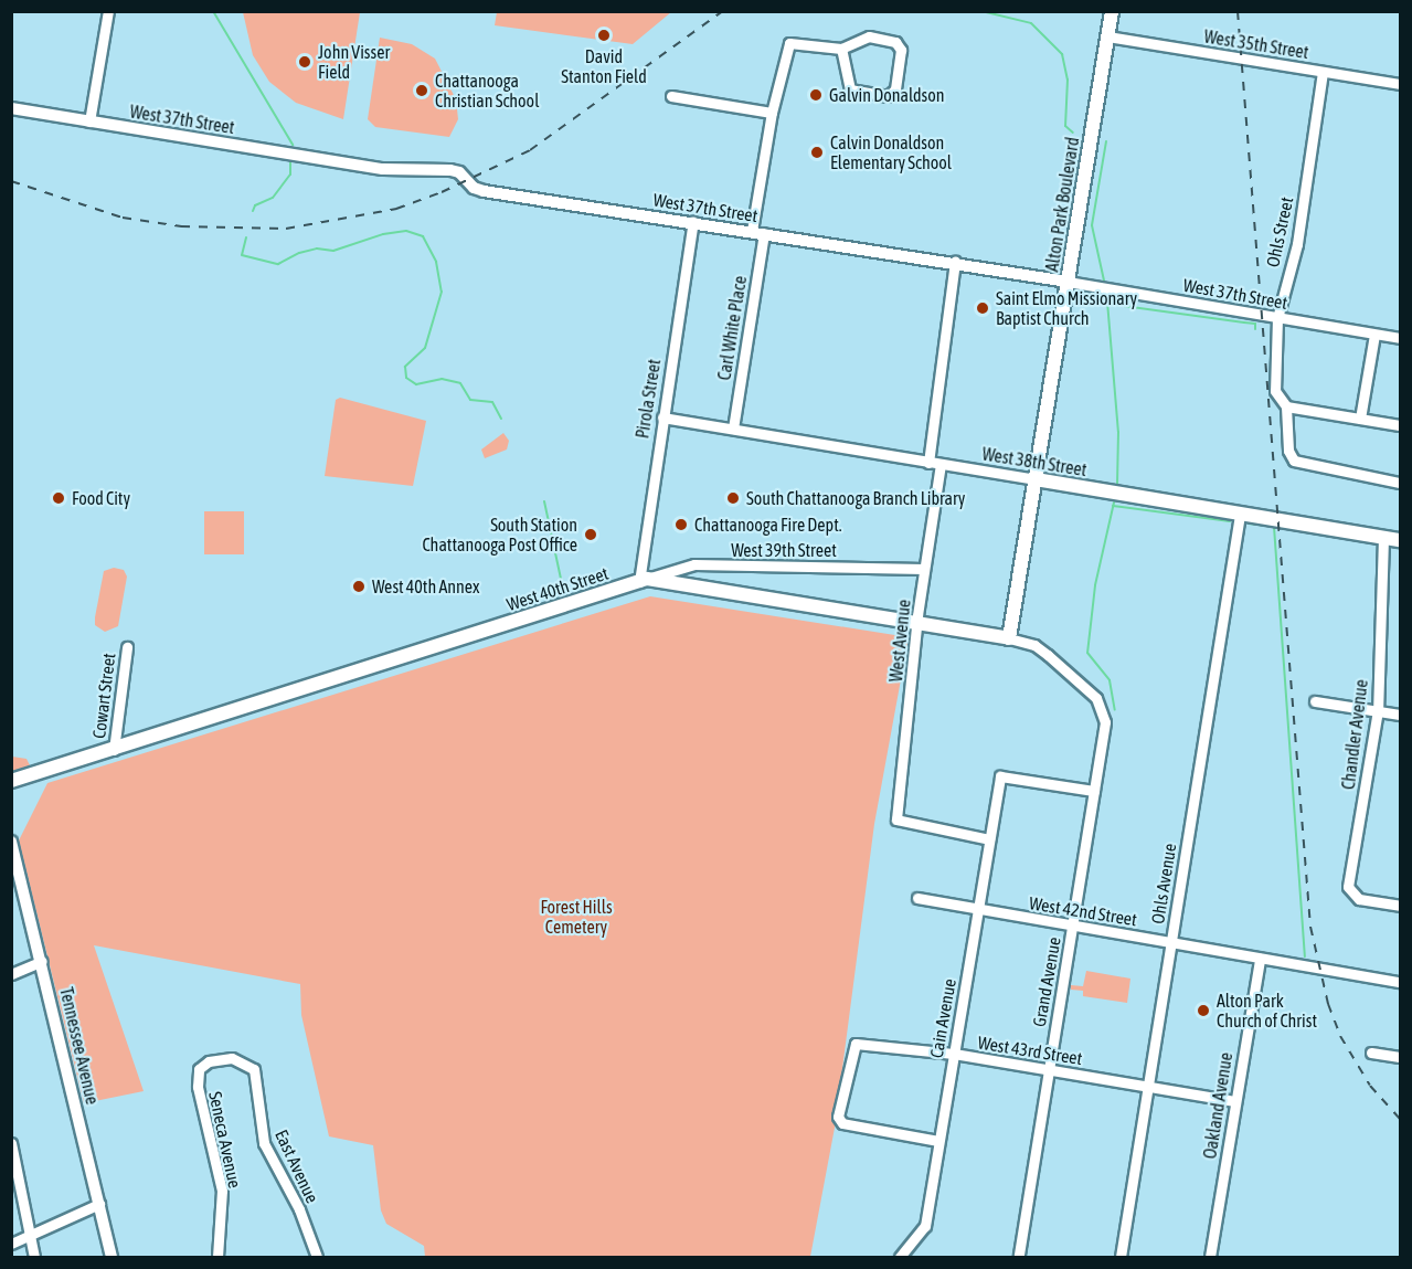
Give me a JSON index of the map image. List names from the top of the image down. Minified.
{"streets":{"main road":["Alton Park Boulevard","West 38th Street","West 40th Street"],"street":["West 35th Street","West 37th Street","Ohls Street","Carl White Place","Pirola Street","West 39th Street","West Avenue","Cowart Street","Chandler Avenue","Ohls Avenue","West 42nd Street","Grand Avenue","Cain Avenue","Tennessee Avenue","West 43rd Street","Oakland Avenue","Seneca Avenue","East Avenue"]},"crossings":[["West 35th Street","Alton Park Boulevard"],["West 35th Street","Ohls Street"],["West 37th Street","Alton Park Boulevard"],["West 37th Street","Ohls Street"],["West 37th Street","Carl White Place"],["West 37th Street","Pirola Street"],["Alton Park Boulevard","West 38th Street"],["Alton Park Boulevard","West 40th Street"],["Carl White Place","West 38th Street"],["Pirola Street","West 38th Street"],["Pirola Street","West 39th Street"],["Pirola Street","West 40th Street"],["West 38th Street","West Avenue"],["West 38th Street","Chandler Avenue"],["West 38th Street","Ohls Avenue"],["West 39th Street","West 40th Street"],["West 39th Street","West Avenue"],["West 40th Street","West Avenue"],["West 40th Street","Cowart Street"],["West 40th Street","Grand Avenue"],["West Avenue","Cain Avenue"],["Ohls Avenue","West 42nd Street"],["Ohls Avenue","West 43rd Street"],["West 42nd Street","Grand Avenue"],["West 42nd Street","Cain Avenue"],["West 42nd Street","Oakland Avenue"],["Grand Avenue","Cain Avenue"],["Grand Avenue","West 43rd Street"],["Cain Avenue","West 43rd Street"],["West 43rd Street","Oakland Avenue"],["Seneca Avenue","East Avenue"]],"parks":["Forest Hills Cemetery"],"places":["David Stanton Field","John Visser Field","Chattanooga Christian School","Galvin Donaldson","Calvin Donaldson Elementary School","Saint Elmo Missionary Baptist Church","Food City","South Chattanooga Branch Library","Chattanooga Fire Dept.","South Station Chattanooga Post Office","West 40th Annex","Alton Park Church of Christ"]}
